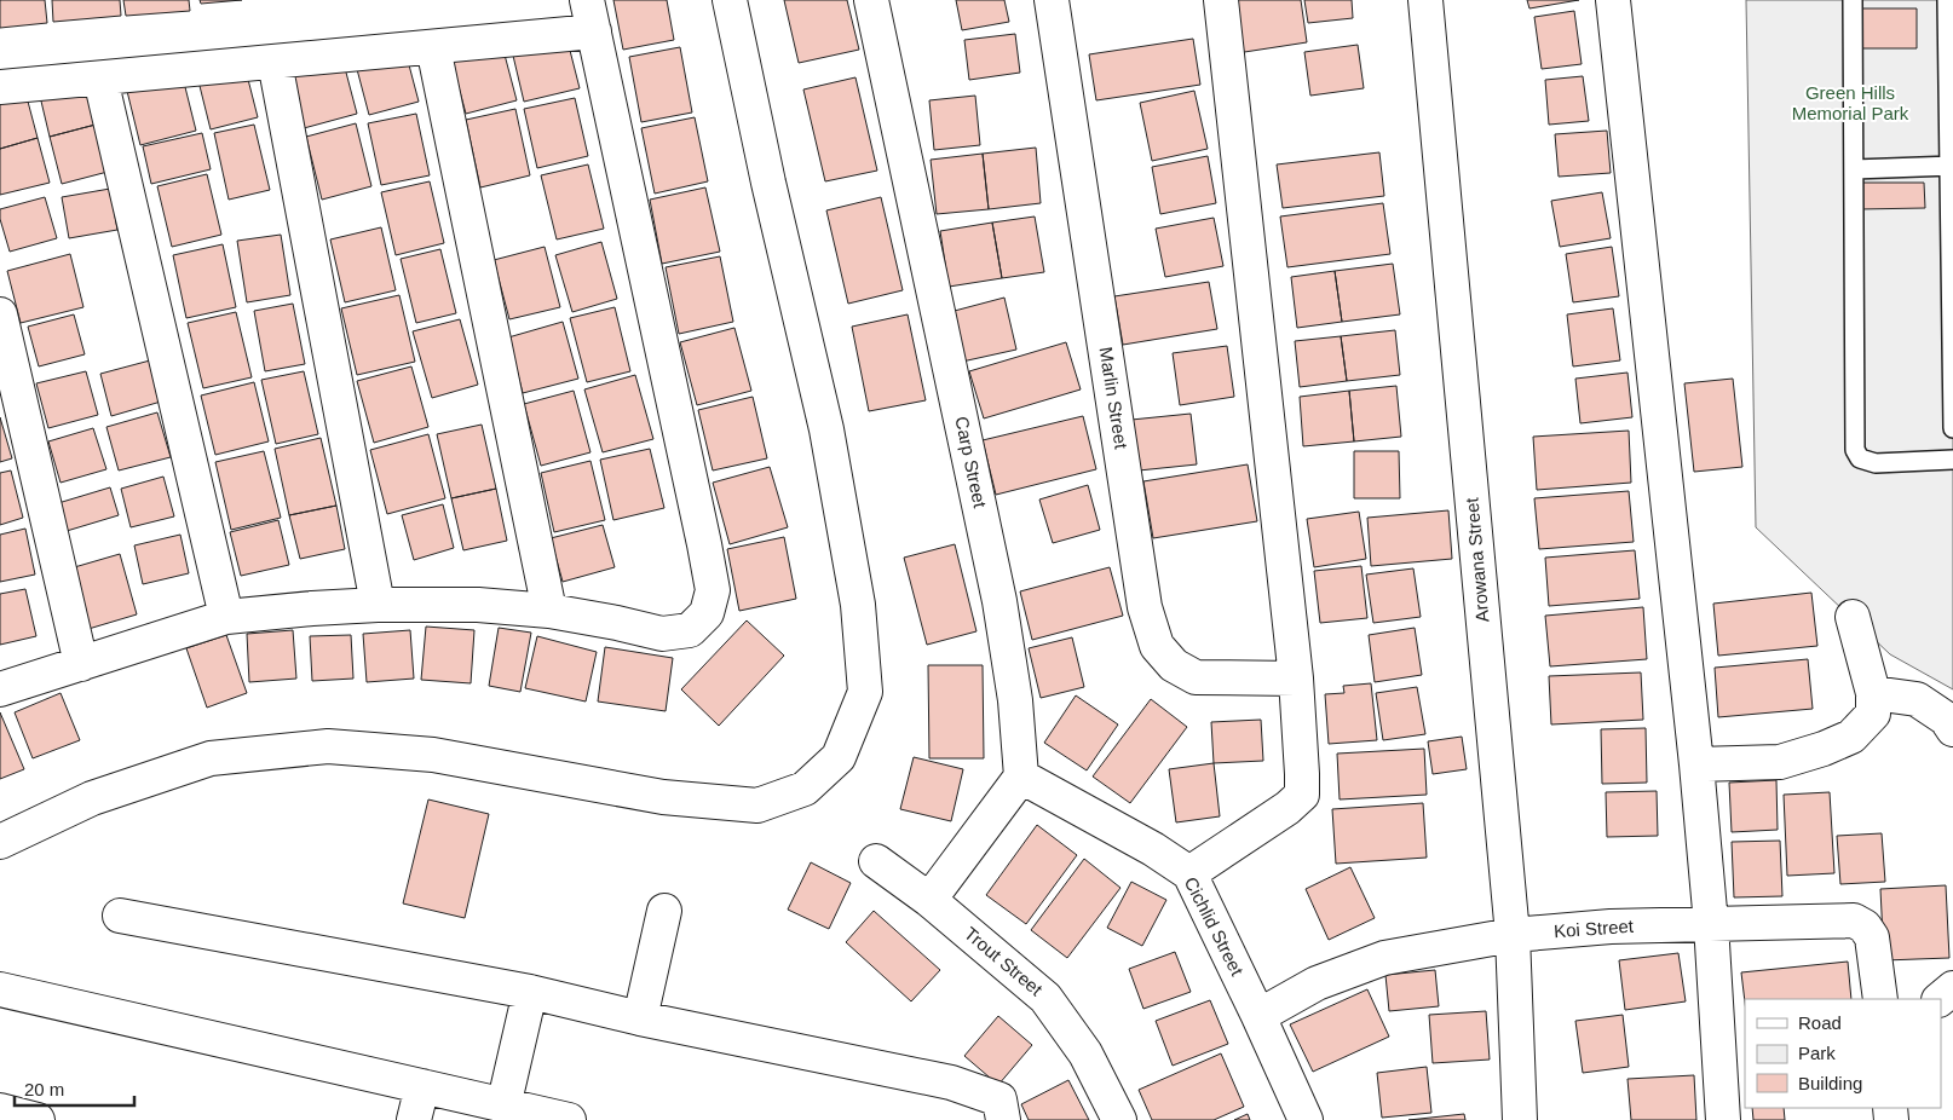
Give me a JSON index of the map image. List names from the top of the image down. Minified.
{"streets":{"street":["Marlin Street","Carp Street","Arowana Street","Cichlid Street","Koi Street","Trout Street"]},"crossings":[["Carp Street","Cichlid Street"],["Arowana Street","Koi Street"],["Cichlid Street","Koi Street"]],"parks":["Green Hills Memorial Park"],"legend":["Road","Park","Building"],"scale_bar":"20 m"}
